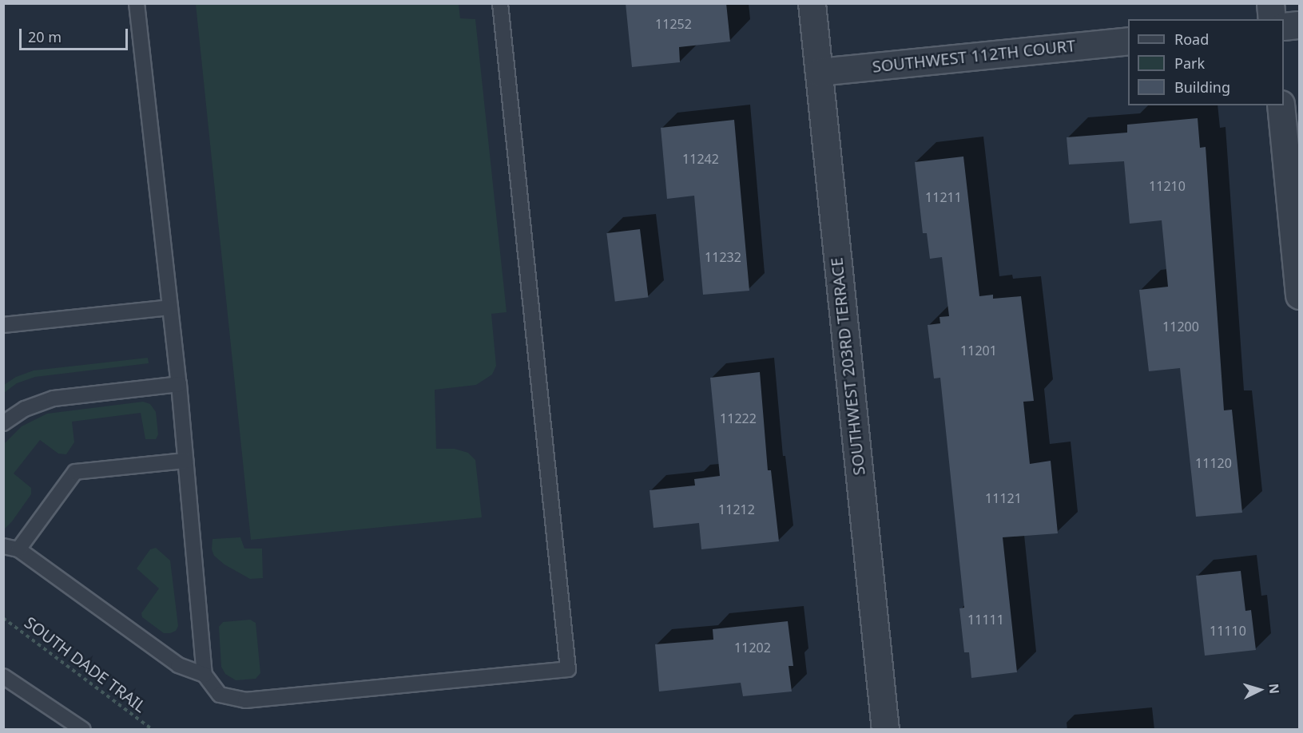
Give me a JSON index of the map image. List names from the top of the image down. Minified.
{"streets":{"street":["SOUTHWEST 112TH COURT","SOUTHWEST 203RD TERRACE"],"path":["SOUTH DADE TRAIL"]},"crossings":[["SOUTHWEST 112TH COURT","SOUTHWEST 203RD TERRACE"]],"house_numbers":["11252","11242","11210","11211","11232","11200","11201","11222","11120","11121","11212","11111","11110","11202"],"legend":["Road","Park","Building"],"scale_bar":"20 m","north":"right"}
